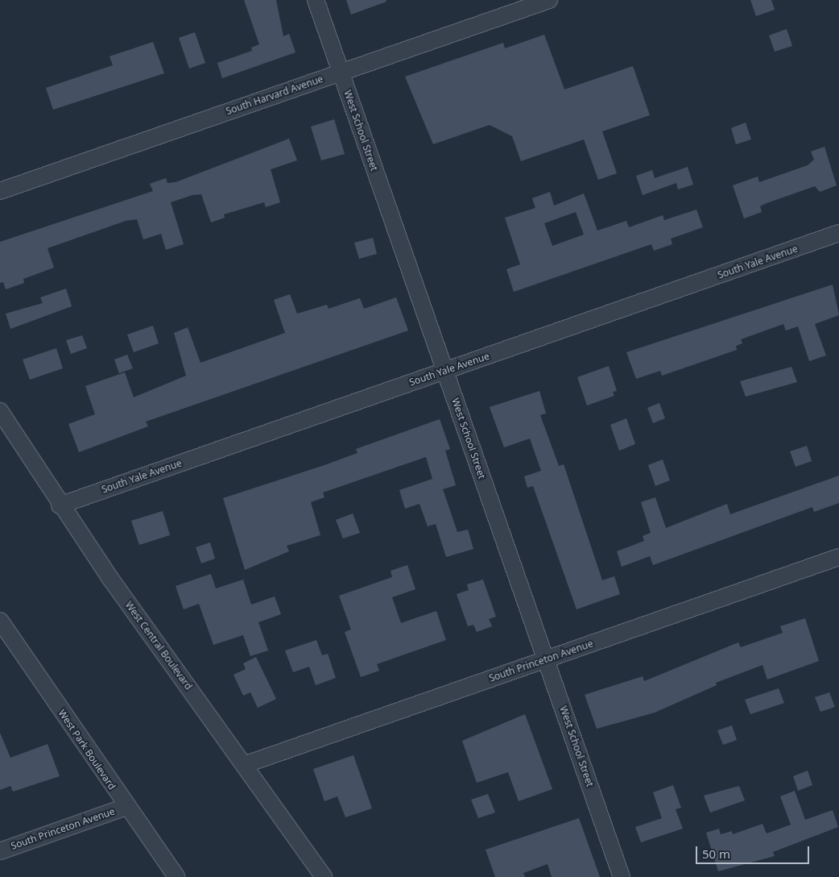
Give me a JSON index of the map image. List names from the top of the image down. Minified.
{"streets":{"street":["South Harvard Avenue","West School Street","South Yale Avenue","West Central Boulevard","South Princeton Avenue","West Park Boulevard"]},"crossings":[["South Harvard Avenue","West School Street"],["West School Street","South Yale Avenue"],["West School Street","South Princeton Avenue"],["South Yale Avenue","West Central Boulevard"],["West Central Boulevard","South Princeton Avenue"],["South Princeton Avenue","West Park Boulevard"]],"scale_bar":"50 m"}
